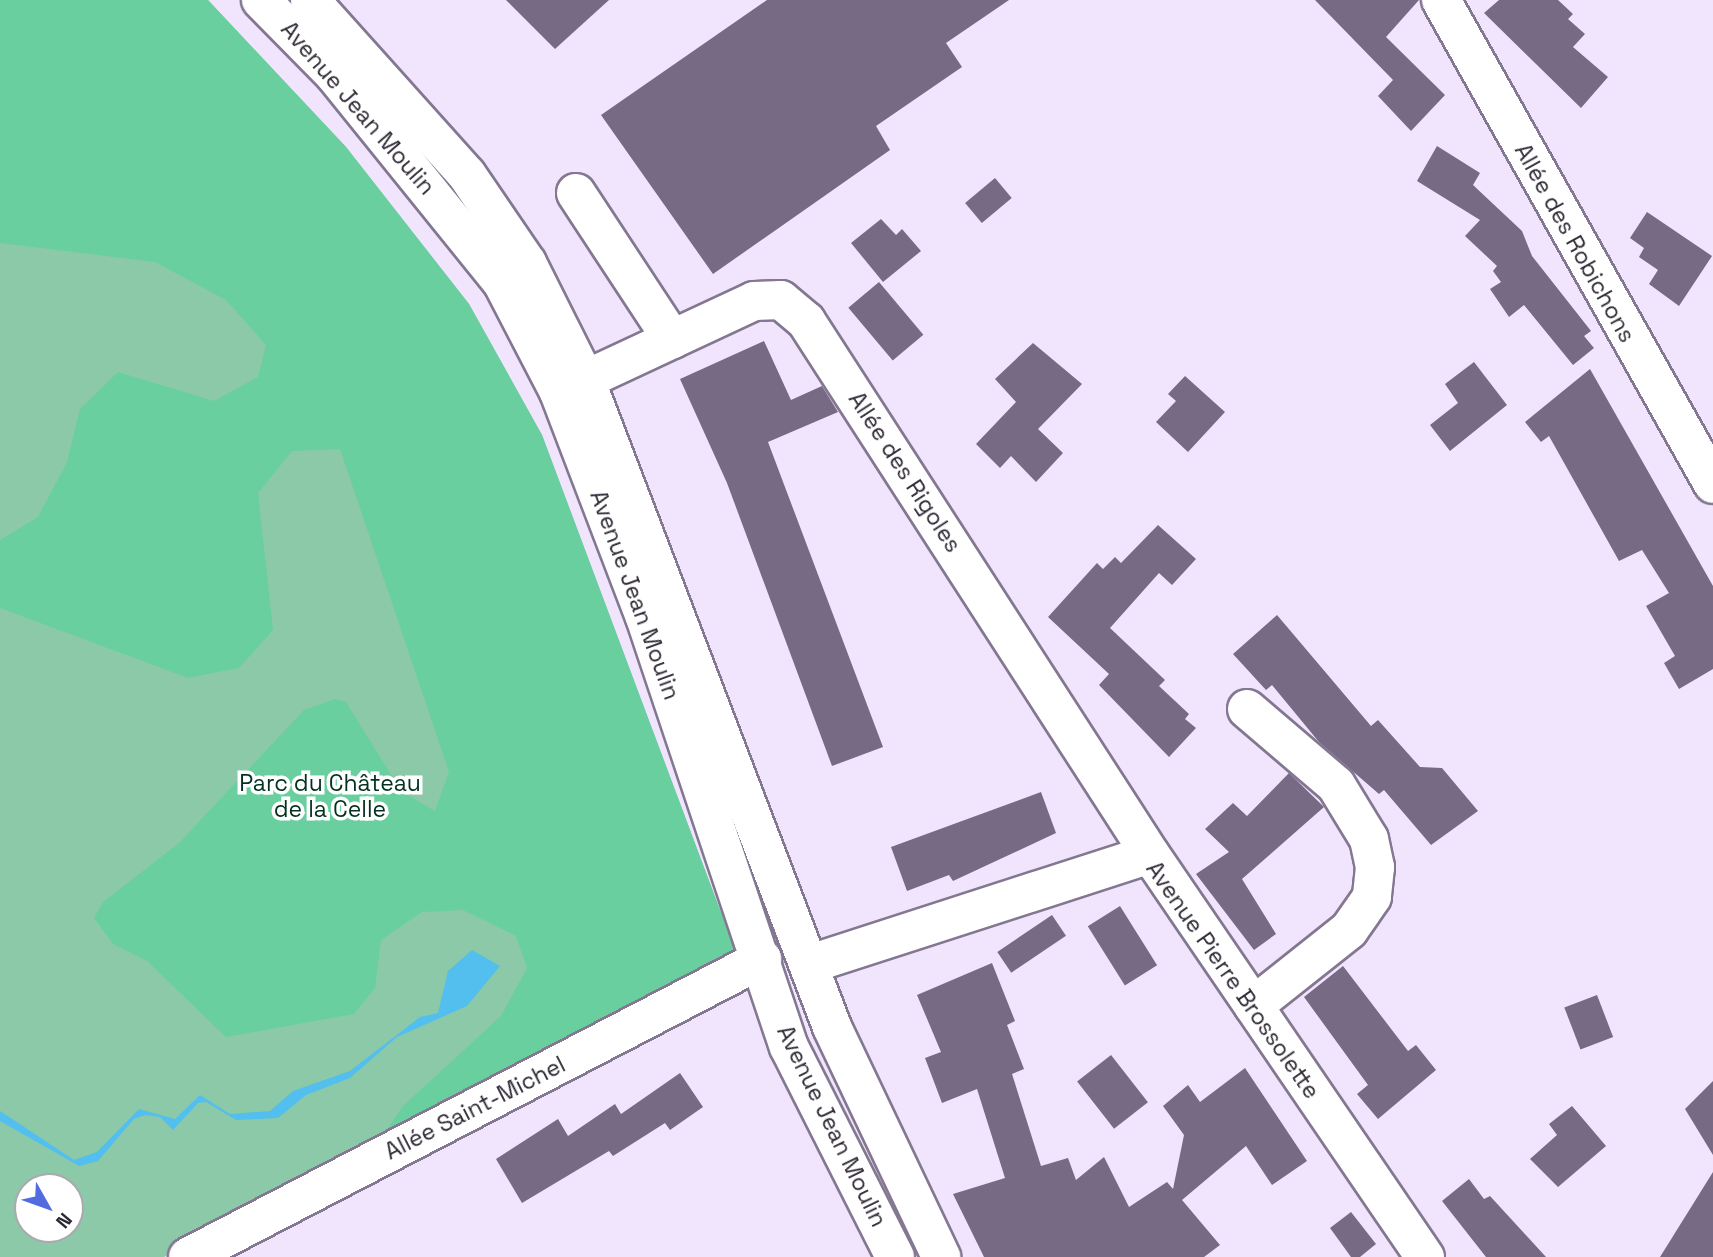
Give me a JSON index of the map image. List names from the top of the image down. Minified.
{"streets":{"street":["Avenue Jean Moulin","Allée des Robichons","Allée des Rigoles","Avenue Pierre Brossolette","Allée Saint-Michel"]},"crossings":[["Avenue Jean Moulin","Allée des Rigoles"],["Avenue Jean Moulin","Avenue Pierre Brossolette"],["Avenue Jean Moulin","Allée Saint-Michel"],["Allée des Rigoles","Avenue Pierre Brossolette"]],"parks":["Parc du Château de la Celle"],"north":"bottom right"}
